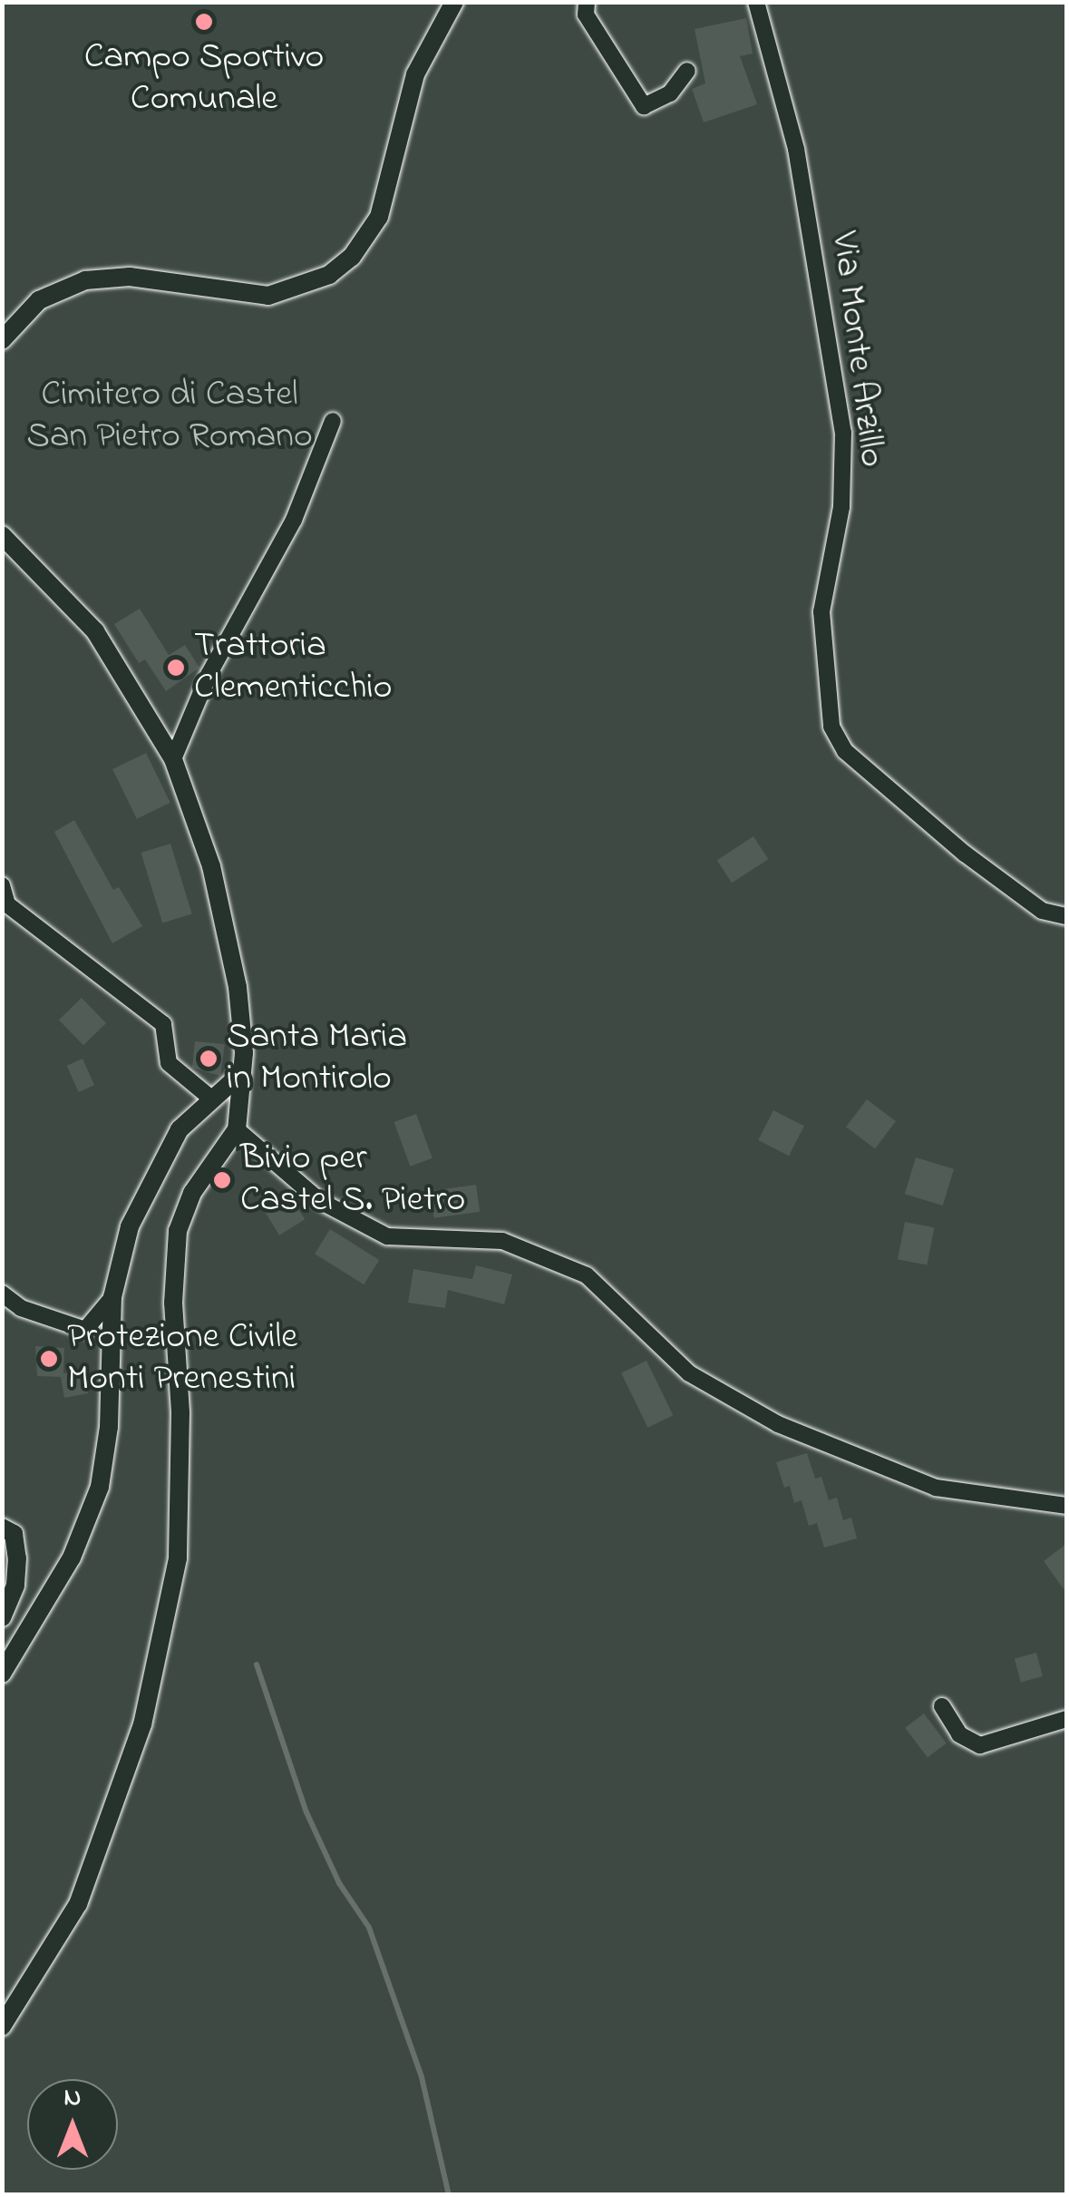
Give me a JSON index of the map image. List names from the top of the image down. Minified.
{"streets":{"street":["Via Monte Arzillo"]},"parks":["Cimitero di Castel San Pietro Romano"],"places":["Campo Sportivo Comunale","Trattoria Clementicchio","Santa Maria in Montirolo","Bivio per Castel S. Pietro","Protezione Civile Monti Prenestini"],"north":"top"}
